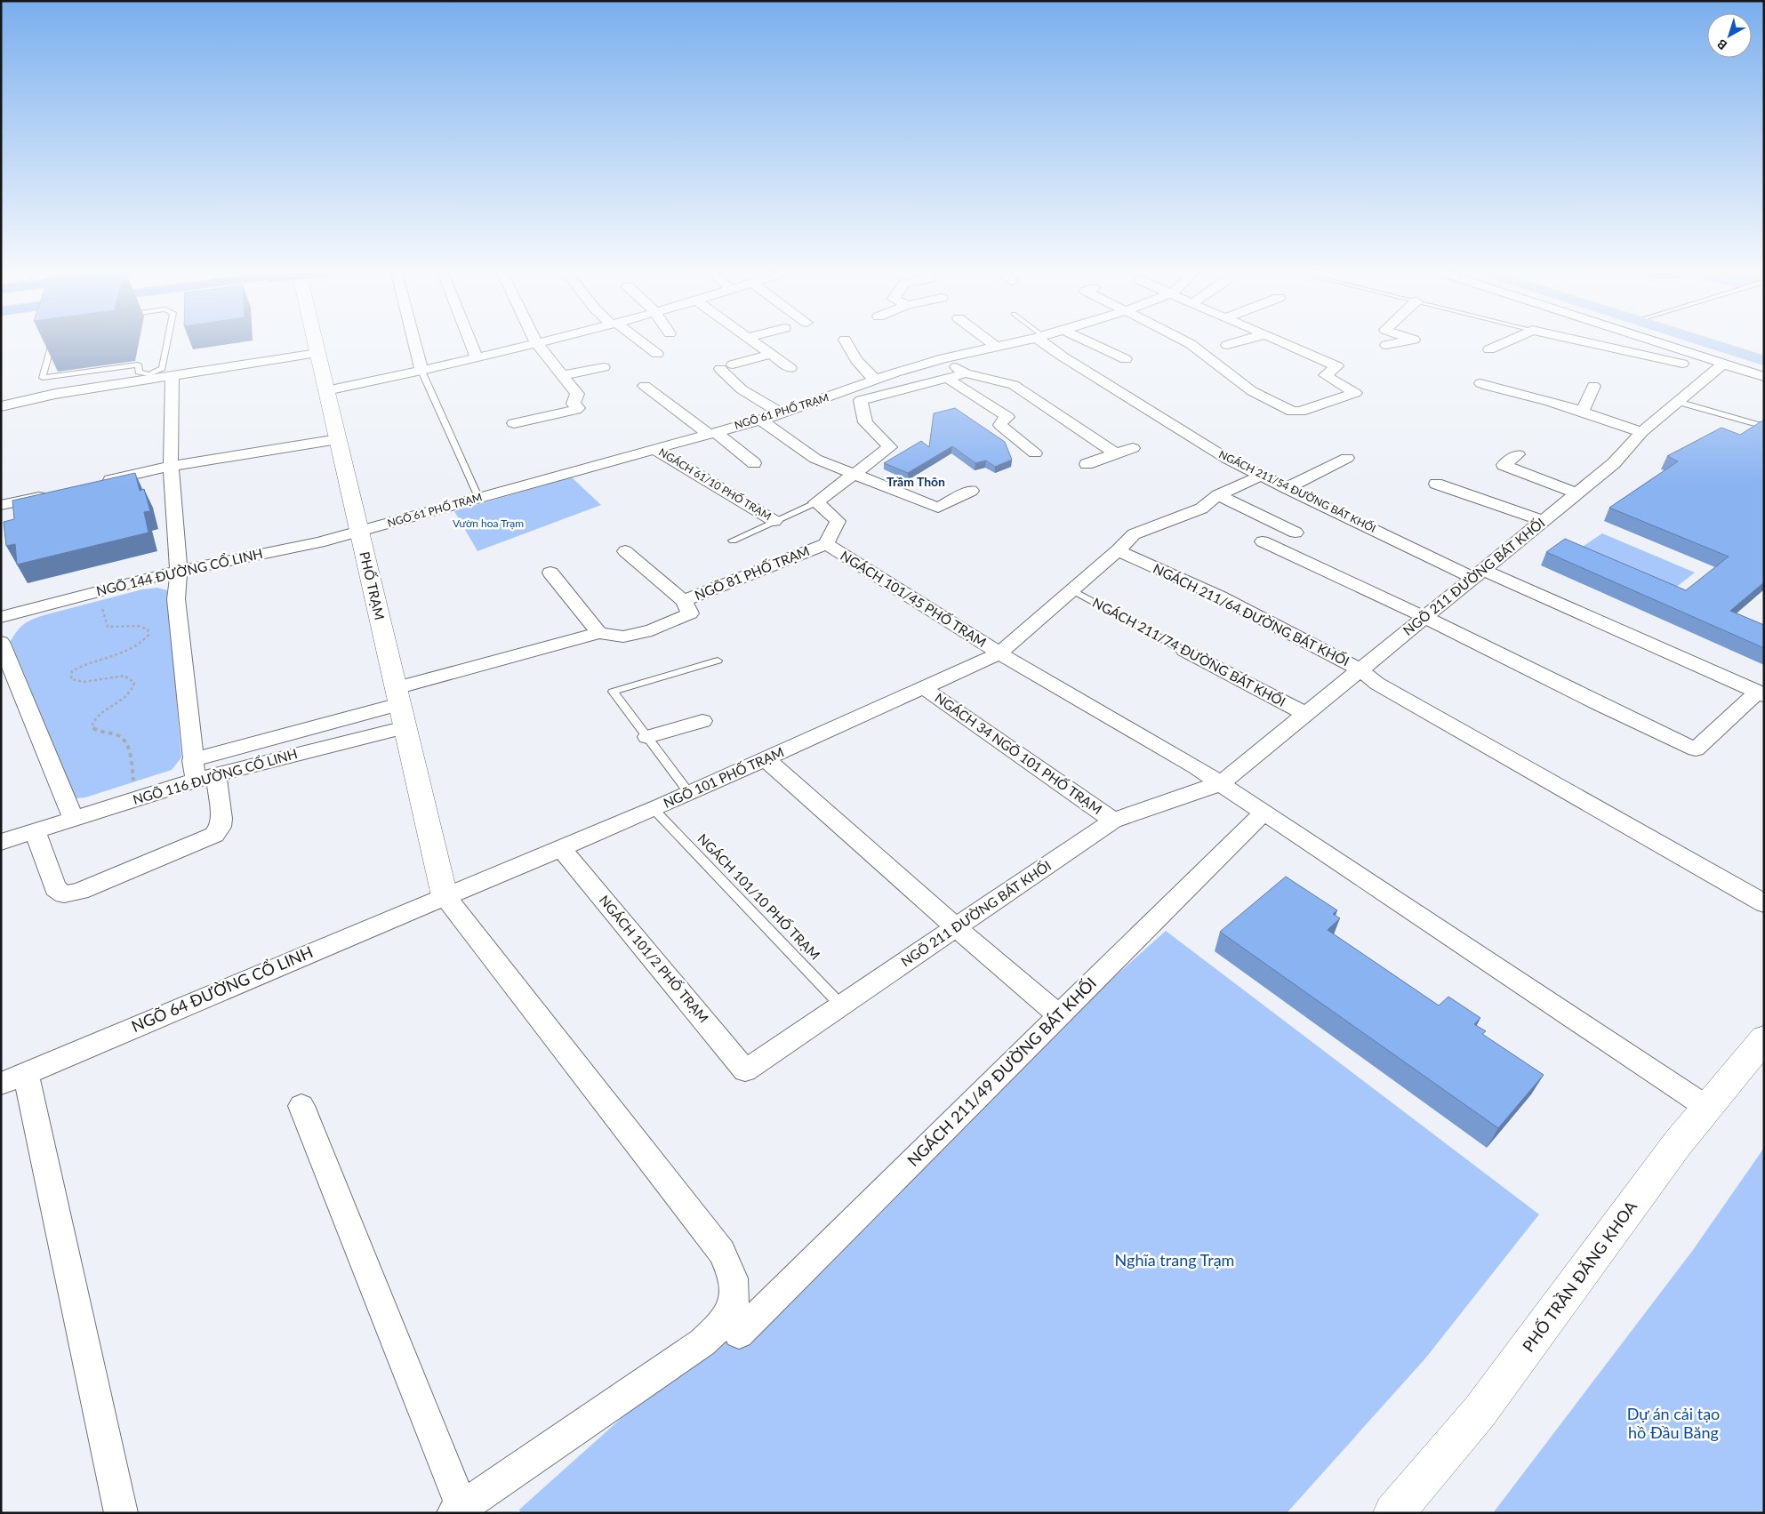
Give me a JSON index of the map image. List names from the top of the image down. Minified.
{"streets":{"street":["NGÕ 61 PHỐ TRẠM","NGÁCH 61/10 PHỐ TRẠM","NGÁCH 211/54 ĐƯỜNG BÁT KHỐI","NGÕ 144 ĐƯỜNG CỔ LINH","NGÕ 81 PHỐ TRẠM","NGÕ 211 ĐƯỜNG BÁT KHỐI","PHỐ TRẠM","NGÁCH 101/45 PHỐ TRẠM","NGÁCH 211/64 ĐƯỜNG BÁT KHỐI","NGÁCH 211/74 ĐƯỜNG BÁT KHỐI","NGÁCH 34 NGÕ 101 PHỐ TRẠM","NGÕ 116 ĐƯỜNG CỔ LINH","NGÕ 101 PHỐ TRẠM","NGÁCH 101/2 PHỐ TRẠM","NGÕ 64 ĐƯỜNG CỔ LINH","NGÁCH 211/49 ĐƯỜNG BÁT KHỐI","PHỐ TRẦN ĐĂNG KHOA"],"lane":["NGÁCH 101/10 PHỐ TRẠM"]},"crossings":[["NGÕ 61 PHỐ TRẠM","NGÁCH 61/10 PHỐ TRẠM"],["NGÕ 61 PHỐ TRẠM","NGÕ 144 ĐƯỜNG CỔ LINH"],["NGÕ 61 PHỐ TRẠM","PHỐ TRẠM"],["NGÁCH 61/10 PHỐ TRẠM","NGÕ 81 PHỐ TRẠM"],["NGÁCH 211/54 ĐƯỜNG BÁT KHỐI","NGÕ 211 ĐƯỜNG BÁT KHỐI"],["NGÁCH 211/54 ĐƯỜNG BÁT KHỐI","NGÕ 101 PHỐ TRẠM"],["NGÕ 144 ĐƯỜNG CỔ LINH","PHỐ TRẠM"],["NGÕ 81 PHỐ TRẠM","PHỐ TRẠM"],["NGÕ 81 PHỐ TRẠM","NGÁCH 101/45 PHỐ TRẠM"],["NGÕ 211 ĐƯỜNG BÁT KHỐI","NGÁCH 211/64 ĐƯỜNG BÁT KHỐI"],["NGÕ 211 ĐƯỜNG BÁT KHỐI","NGÁCH 211/74 ĐƯỜNG BÁT KHỐI"],["NGÕ 211 ĐƯỜNG BÁT KHỐI","NGÁCH 34 NGÕ 101 PHỐ TRẠM"],["NGÕ 211 ĐƯỜNG BÁT KHỐI","NGÁCH 101/10 PHỐ TRẠM"],["NGÕ 211 ĐƯỜNG BÁT KHỐI","NGÁCH 101/2 PHỐ TRẠM"],["PHỐ TRẠM","NGÕ 116 ĐƯỜNG CỔ LINH"],["PHỐ TRẠM","NGÕ 101 PHỐ TRẠM"],["PHỐ TRẠM","NGÕ 64 ĐƯỜNG CỔ LINH"],["NGÁCH 101/45 PHỐ TRẠM","NGÕ 101 PHỐ TRẠM"],["NGÁCH 211/64 ĐƯỜNG BÁT KHỐI","NGÕ 101 PHỐ TRẠM"],["NGÁCH 211/74 ĐƯỜNG BÁT KHỐI","NGÕ 101 PHỐ TRẠM"],["NGÁCH 34 NGÕ 101 PHỐ TRẠM","NGÕ 101 PHỐ TRẠM"],["NGÕ 101 PHỐ TRẠM","NGÁCH 101/10 PHỐ TRẠM"],["NGÕ 101 PHỐ TRẠM","NGÁCH 101/2 PHỐ TRẠM"],["NGÕ 101 PHỐ TRẠM","NGÕ 64 ĐƯỜNG CỔ LINH"]],"districts":["Trầm Thôn"],"parks":["Vườn hoa Trạm","Nghĩa trang Trạm","Dự án cải tạo hồ Đầu Băng"],"north":"bottom left"}
